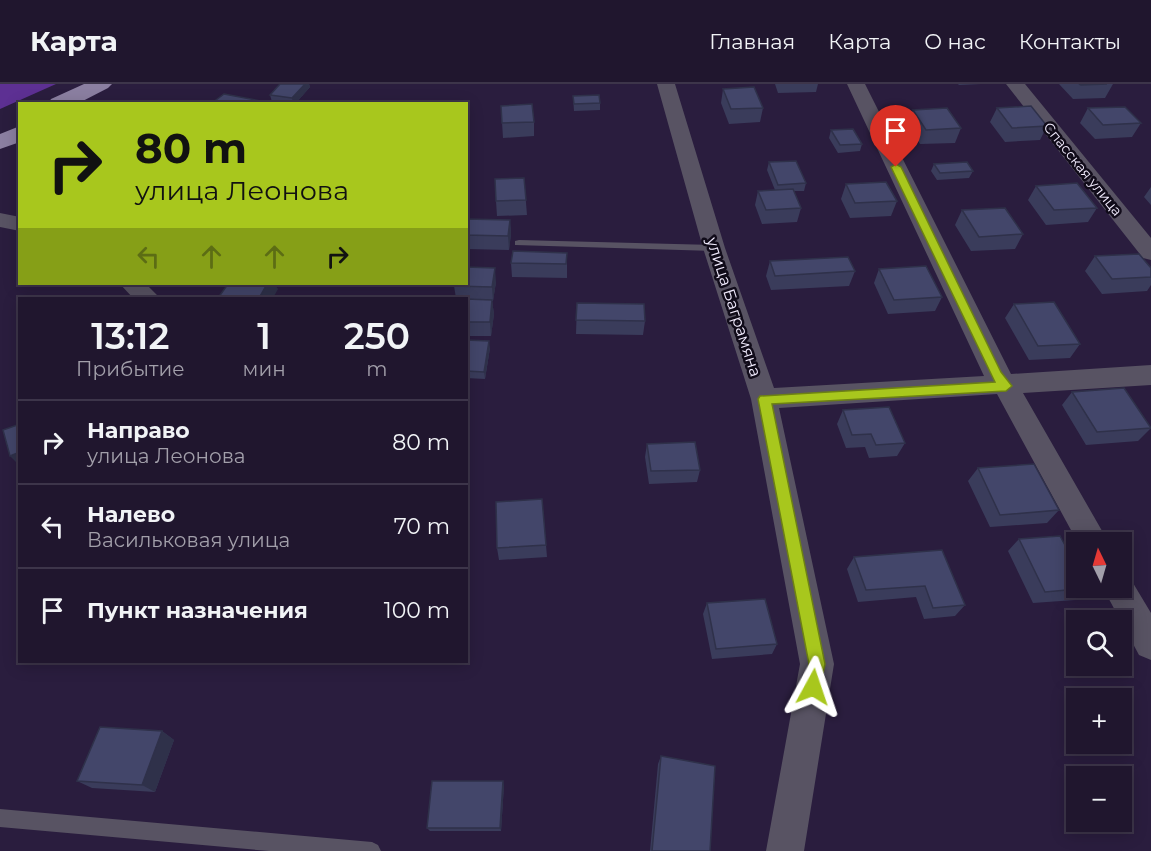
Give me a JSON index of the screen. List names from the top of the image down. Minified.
{"streets":{"street":["Спасская улица","улица Баграмяна"]},"north":"top","page":{"header":"Карта","nav":["Главная","Карта","О нас","Контакты"],"turn":["80 m","улица Леонова"],"eta":["13:12","Прибытие","1","мин","250","m"],"list":[{"name":"Направо","note":"улица Леонова","value":"80 m"},{"name":"Налево","note":"Васильковая улица","value":"70 m"},{"name":"Пункт назначения","value":"100 m"}],"map_buttons":["+","−"]}}
